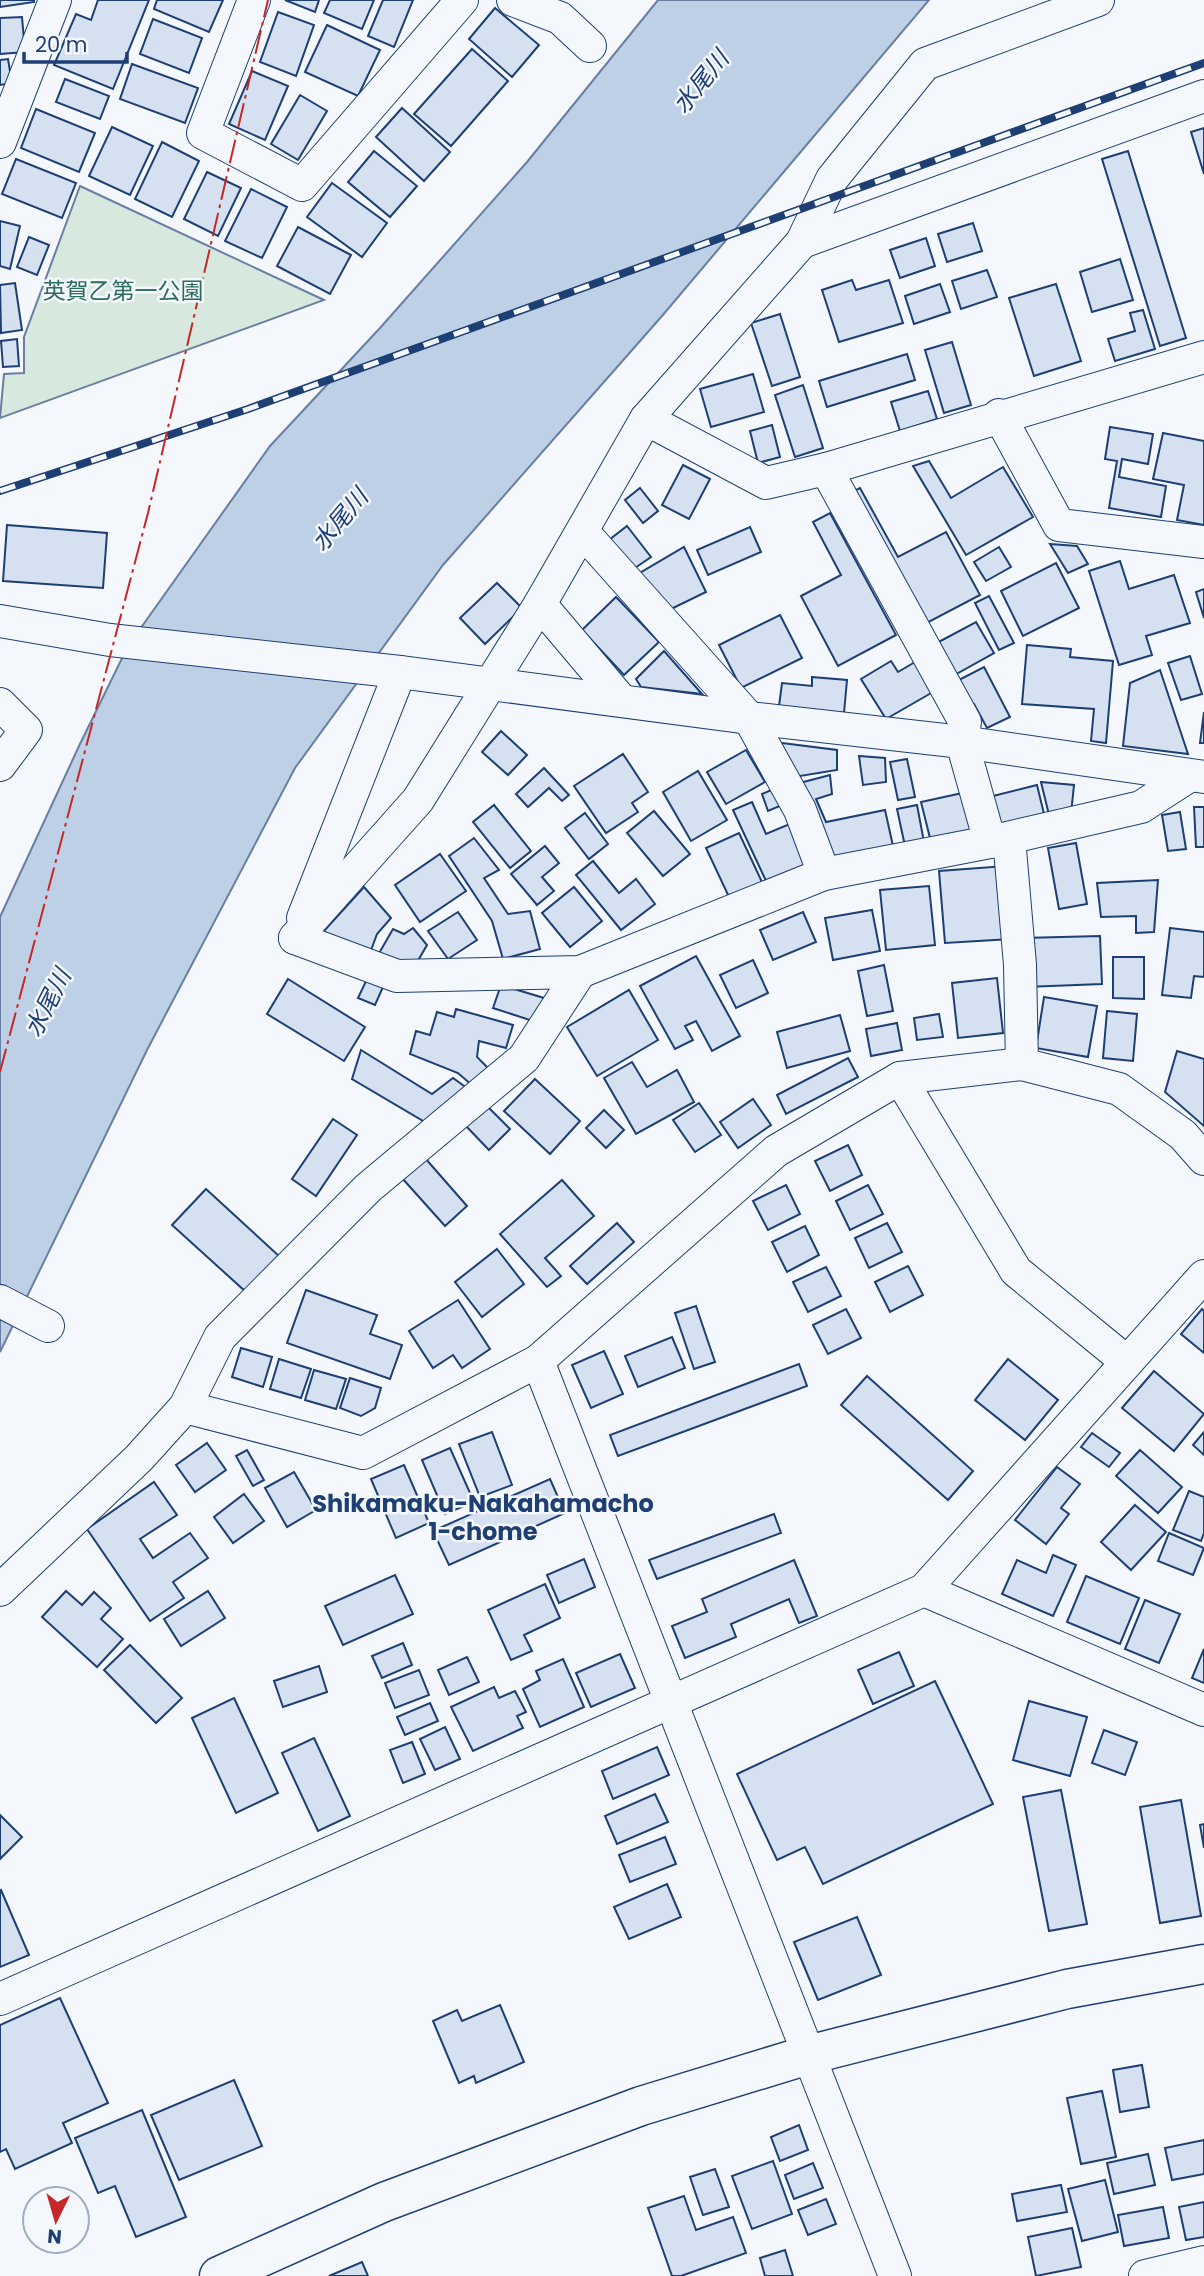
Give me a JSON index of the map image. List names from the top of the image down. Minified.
{"districts":["Shikamaku-Nakahamacho 1-chome"],"water":["水尾川"],"parks":["英賀乙第一公園"],"scale_bar":"20 m","north":"bottom"}
